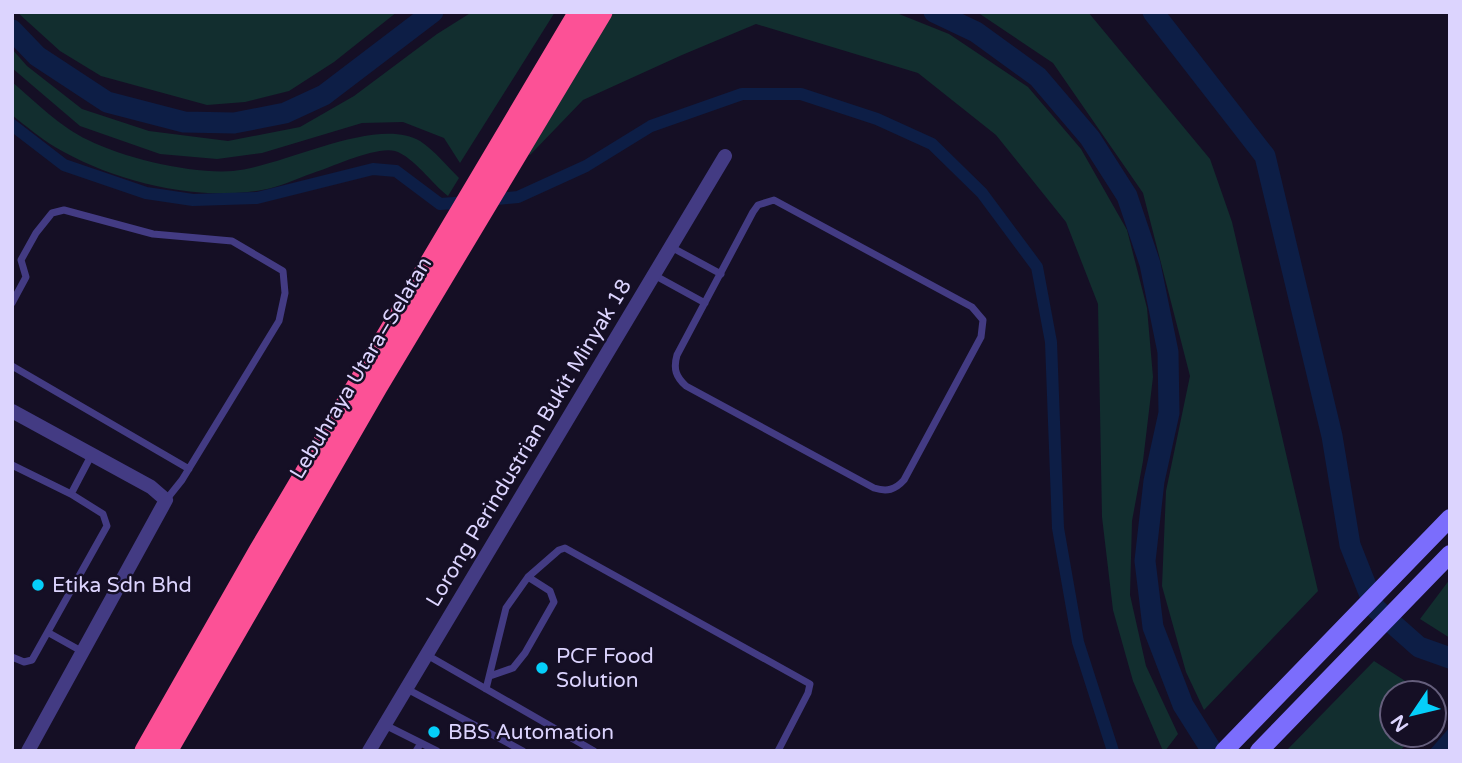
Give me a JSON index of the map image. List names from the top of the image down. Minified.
{"streets":{"highway":["Lebuhraya Utara–Selatan"],"street":["Lorong Perindustrian Bukit Minyak 18"]},"places":["Etika Sdn Bhd","PCF Food Solution","BBS Automation"],"north":"bottom left"}
